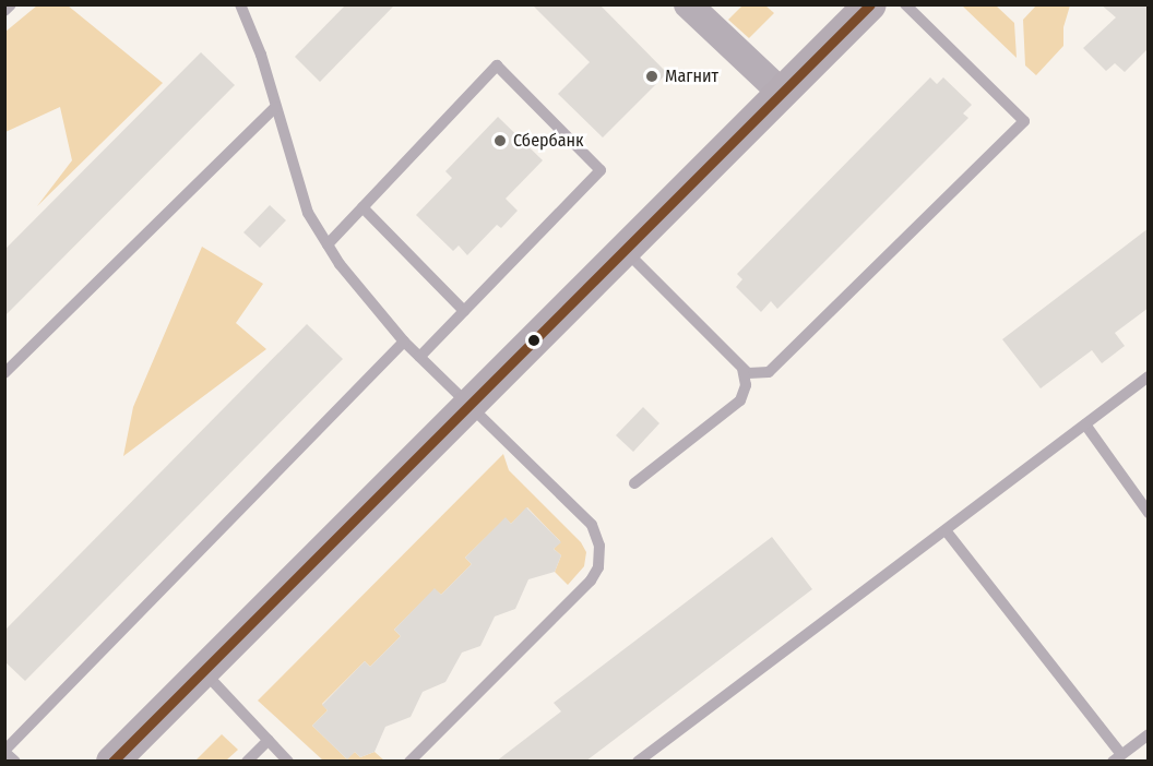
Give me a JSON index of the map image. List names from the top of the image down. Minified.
{"places":["Магнит","Сбербанк"]}
